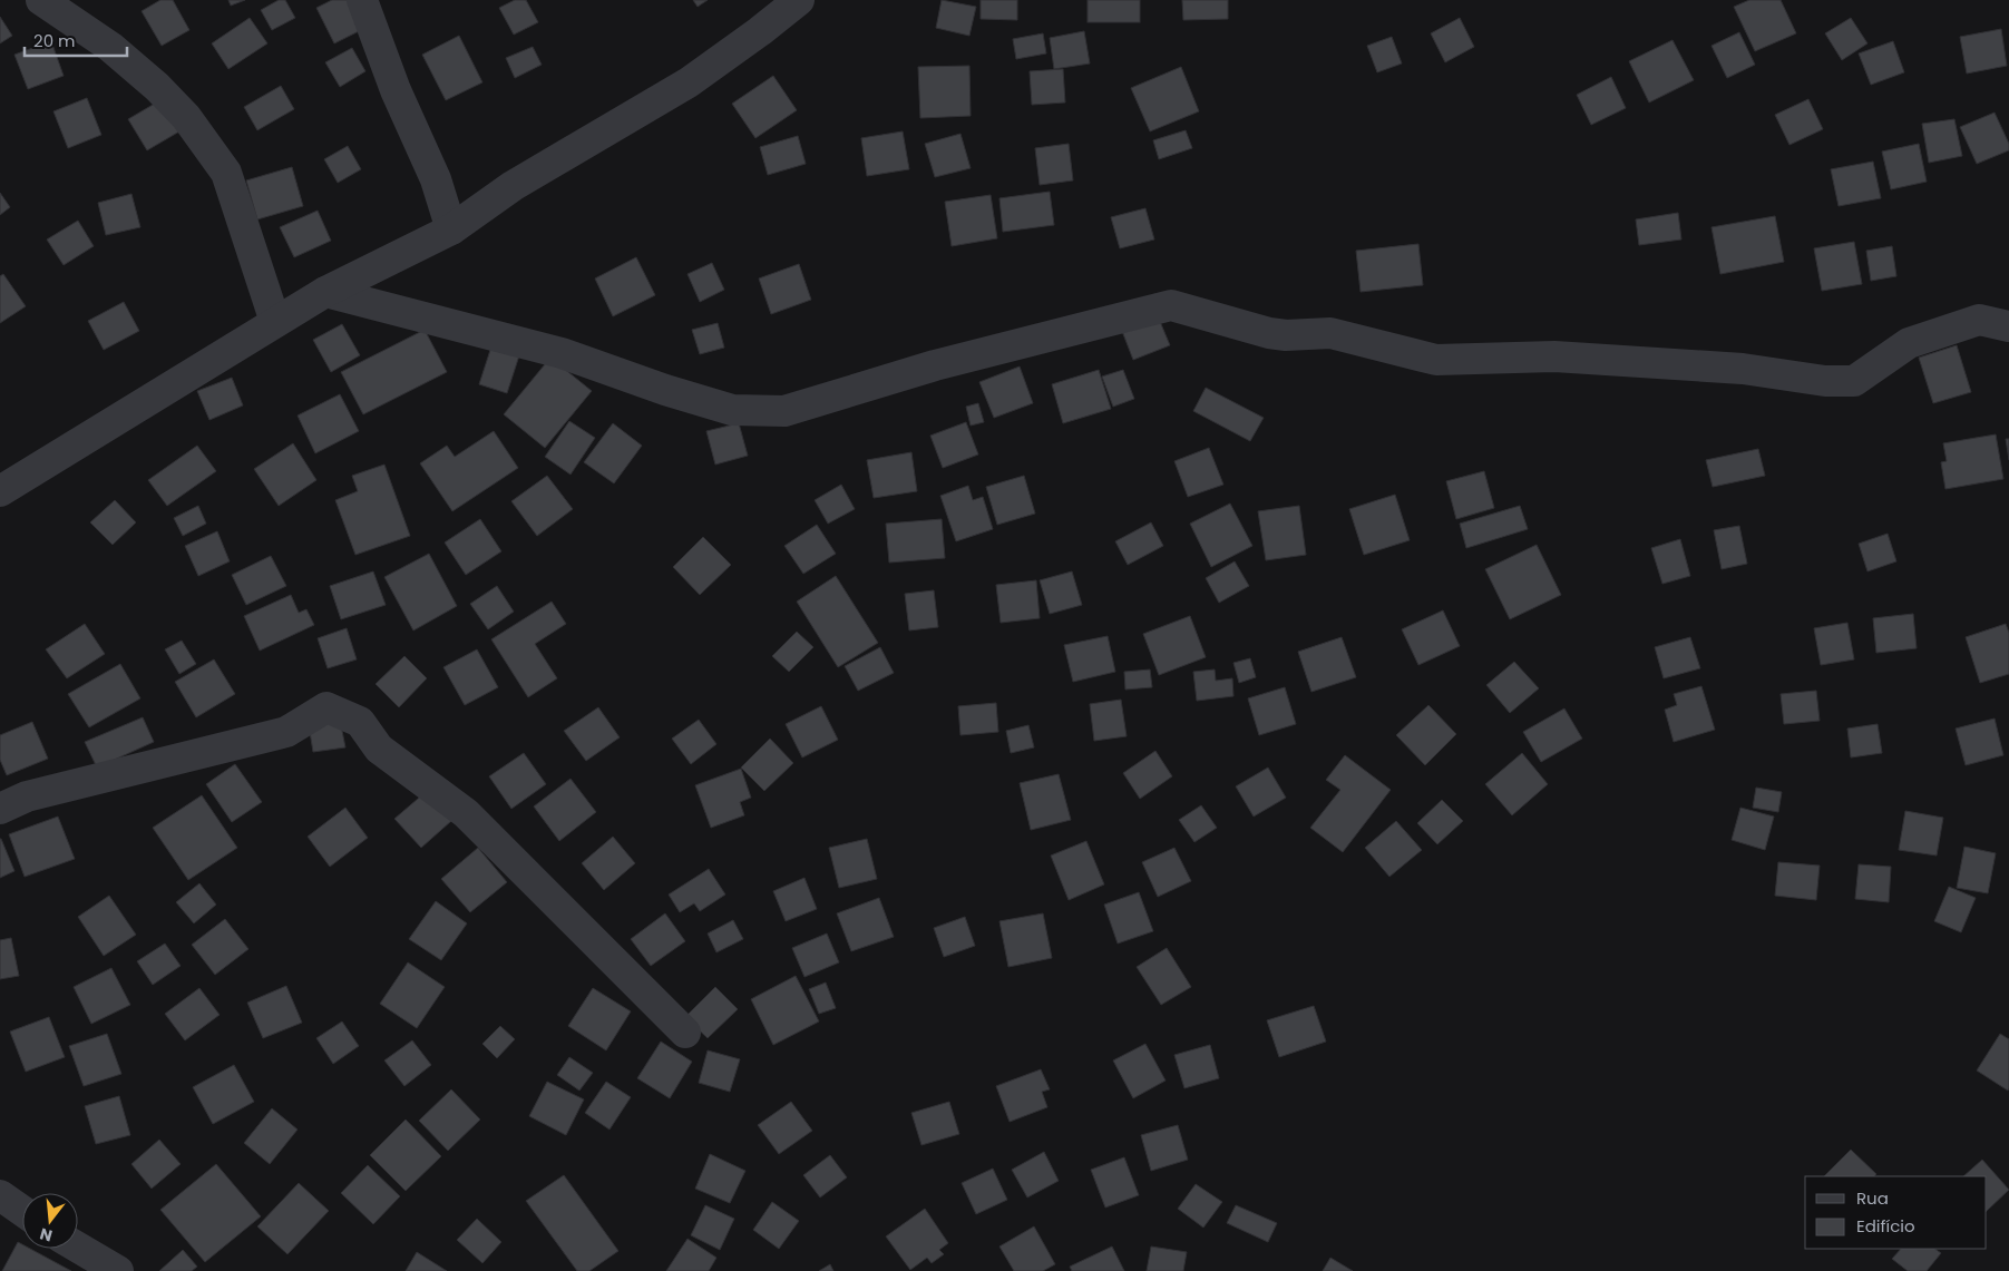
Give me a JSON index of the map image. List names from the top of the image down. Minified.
{"legend":["Rua","Edifício"],"scale_bar":"20 m","north":"bottom"}
